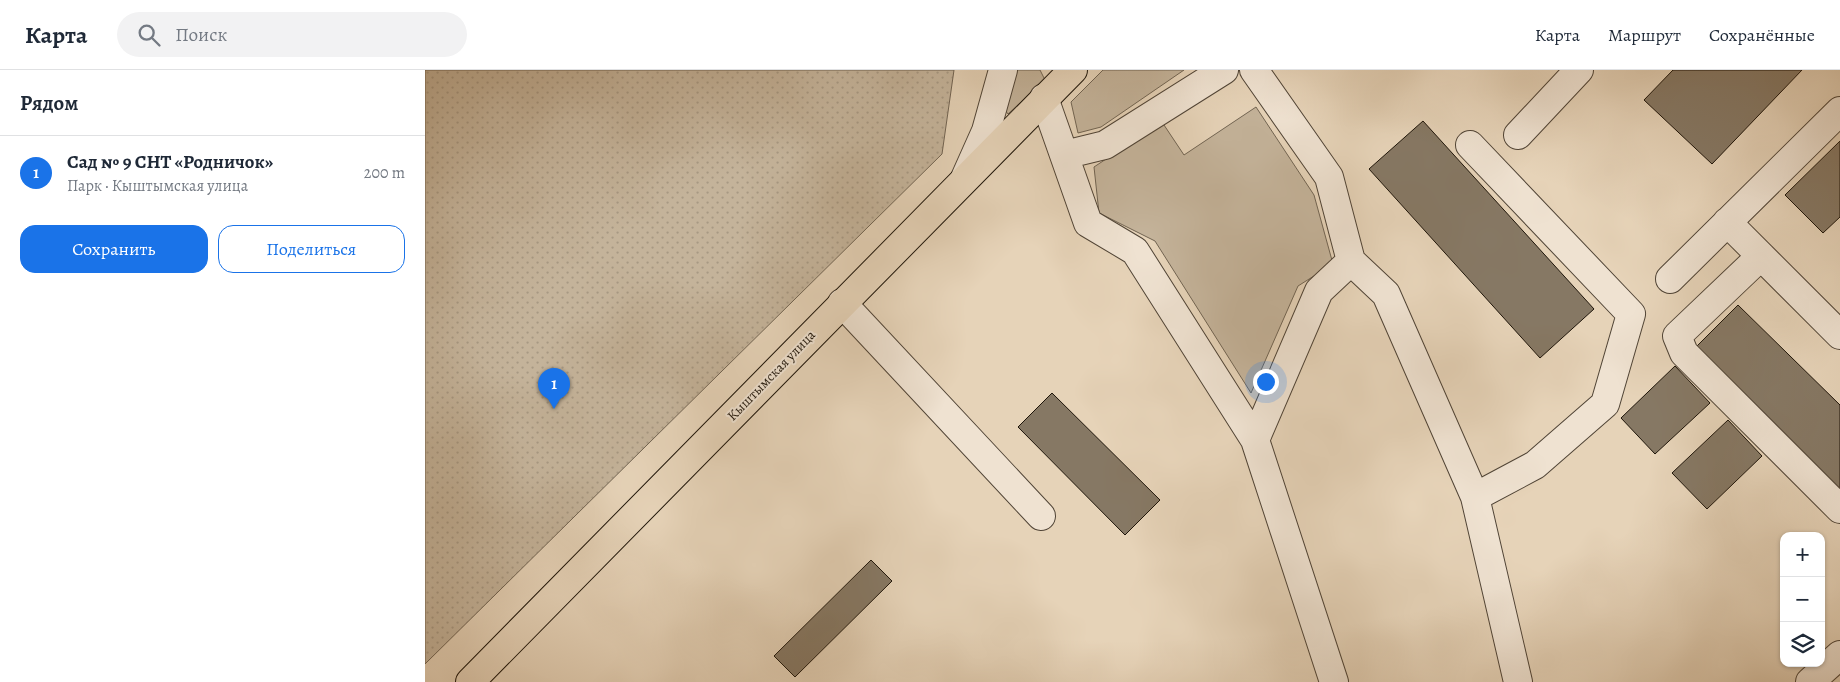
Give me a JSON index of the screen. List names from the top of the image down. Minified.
{"streets":{"main road":["Кыштымская улица"]},"page":{"header":"Карта","search":"Поиск","nav":["Карта","Маршрут","Сохранённые"],"heading":"Рядом","list":[{"mark":"1","name":"Сад № 9 СНТ «Родничок»","note":"Парк · Кыштымская улица","value":"200 m"}],"buttons":["Сохранить","Поделиться"],"pins":"1","map_buttons":["+","−"]}}
